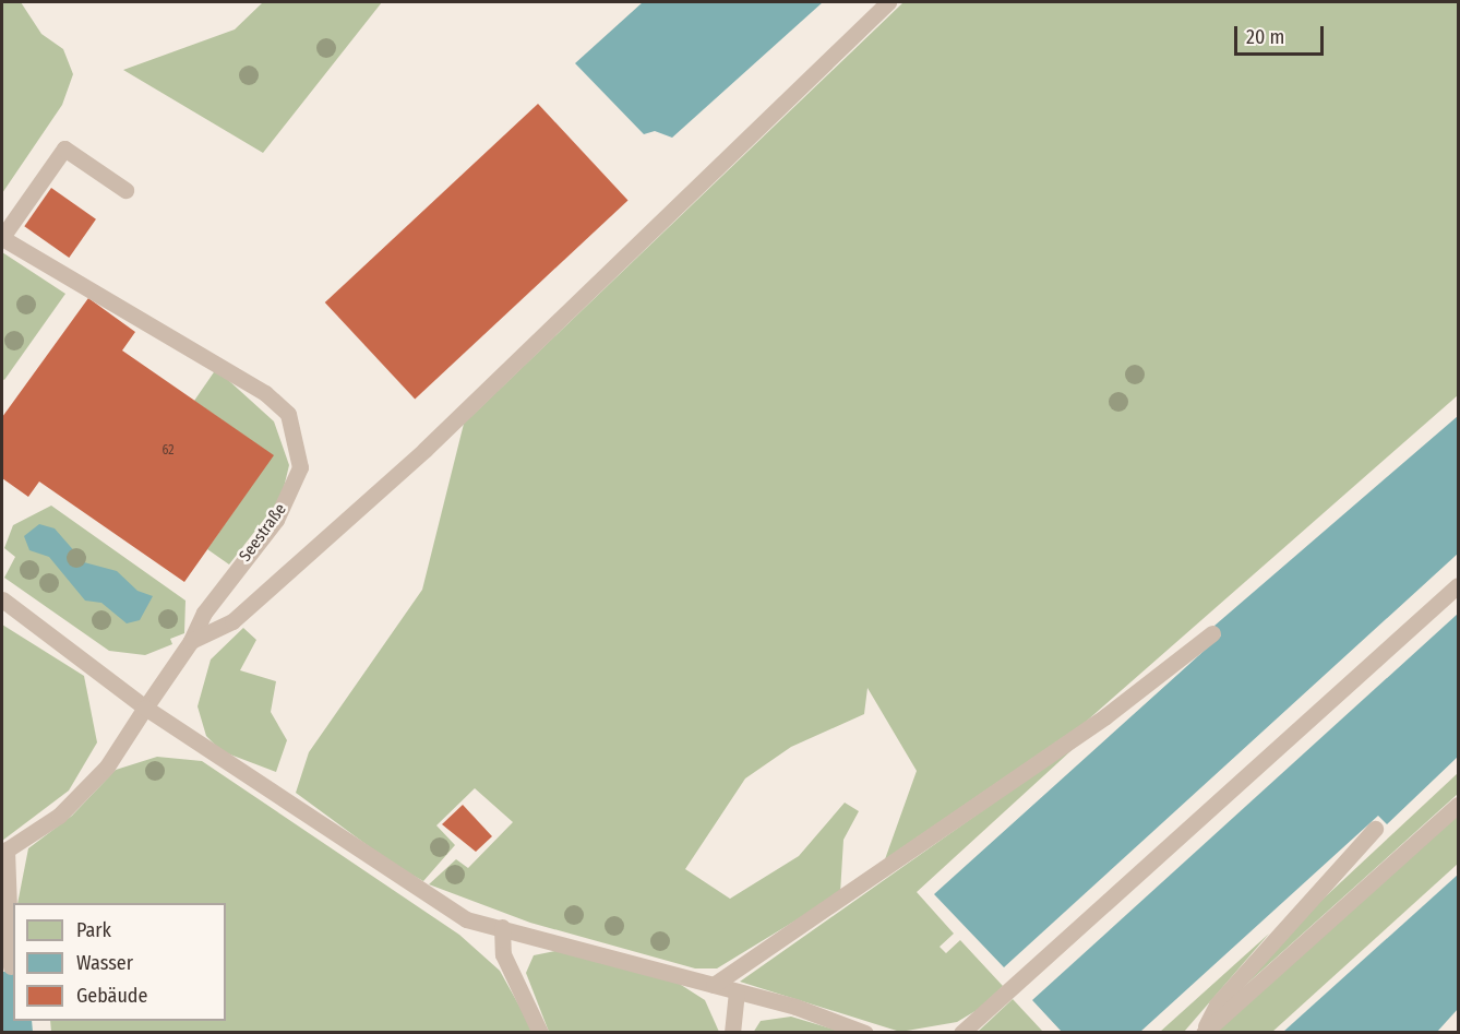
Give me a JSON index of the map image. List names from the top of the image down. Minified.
{"streets":{"lane":["Seestraße"]},"house_numbers":["62"],"legend":["Park","Wasser","Gebäude"],"scale_bar":"20 m"}
